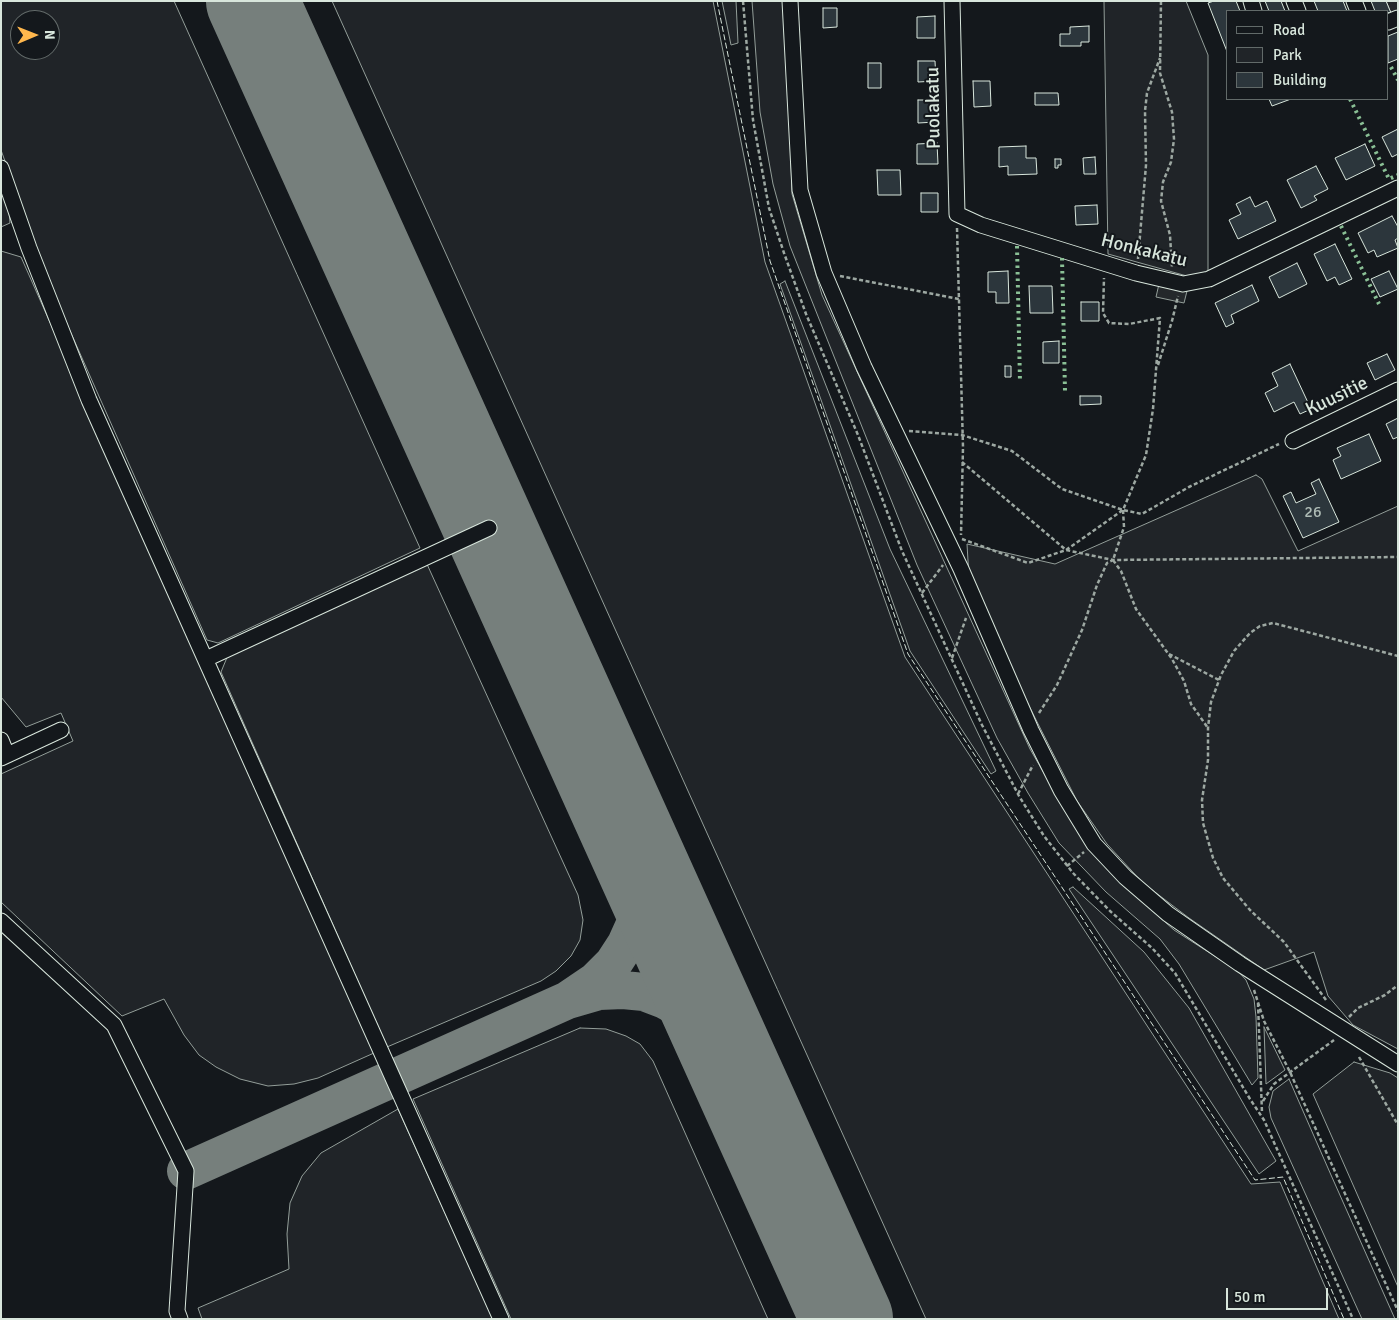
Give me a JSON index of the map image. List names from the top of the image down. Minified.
{"streets":{"street":["Puolakatu","Honkakatu","Kuusitie"]},"crossings":[["Puolakatu","Honkakatu"]],"house_numbers":["26"],"legend":["Road","Park","Building"],"scale_bar":"50 m","north":"right"}
